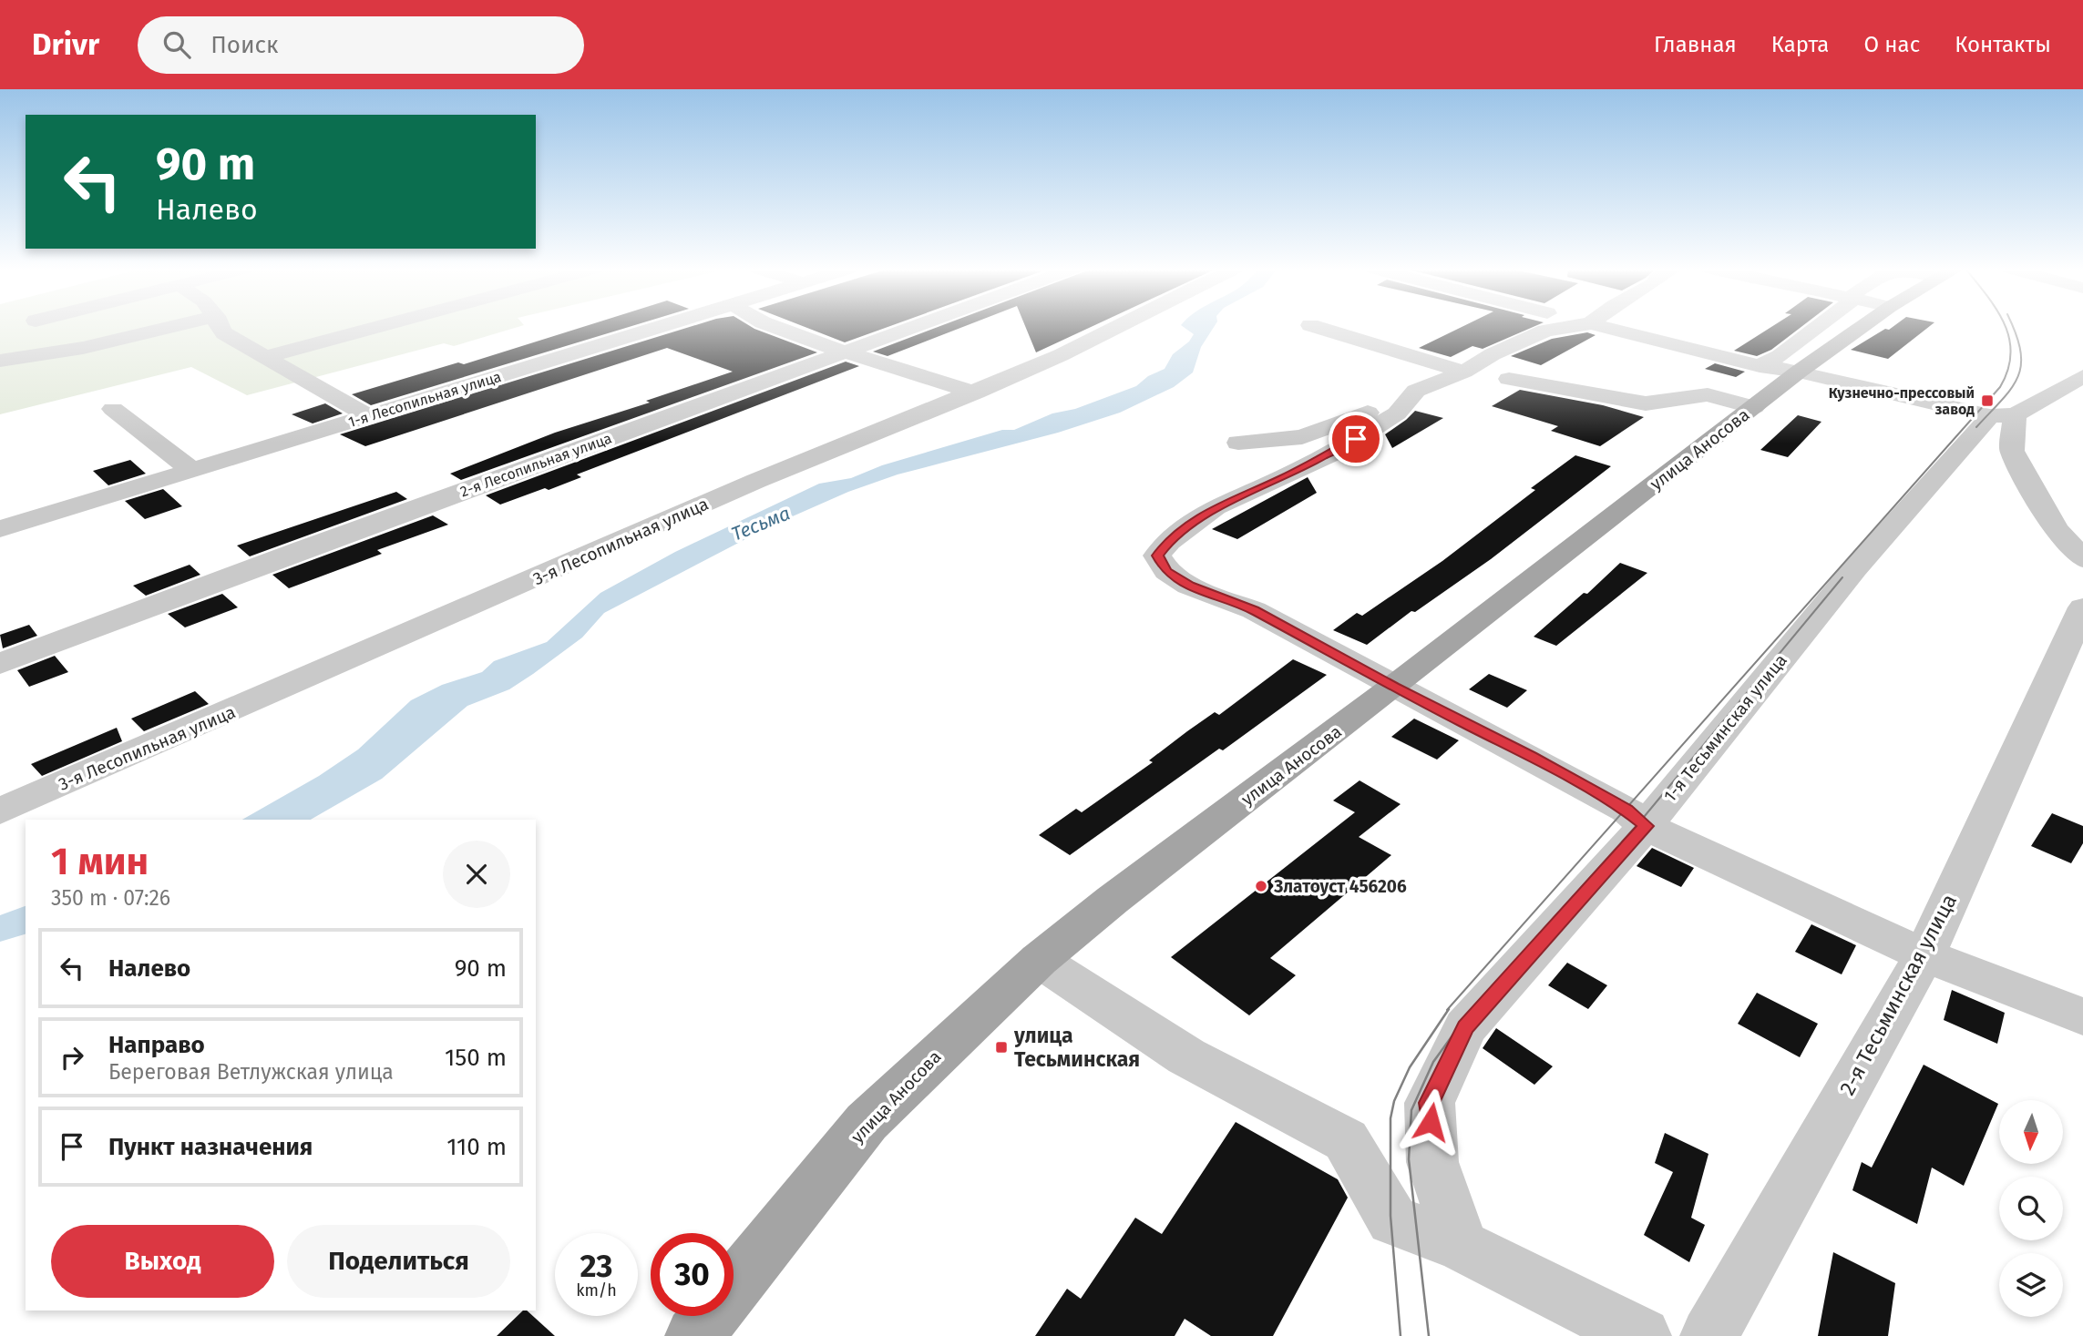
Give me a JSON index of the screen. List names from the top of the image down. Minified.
{"streets":{"main road":["улица Аносова"],"street":["1-я Лесопильная улица","2-я Лесопильная улица","3-я Лесопильная улица","1-я Тесьминская улица","2-я Тесьминская улица"]},"water":["Тесьма"],"places":{"transit":["Кузнечно-прессовый завод","улица Тесьминская"],"other":["Златоуст 456206"]},"north":"bottom","page":{"header":"Drivr","search":"Поиск","nav":["Главная","Карта","О нас","Контакты"],"turn":["90 m","Налево"],"heading":["1 мин","350 m · 07:26"],"list":[{"name":"Налево","value":"90 m"},{"name":"Направо","note":"Береговая Ветлужская улица","value":"150 m"},{"name":"Пункт назначения","value":"110 m"}],"buttons":["Выход","Поделиться"],"speed":"23 km/h","limit":"30"}}
